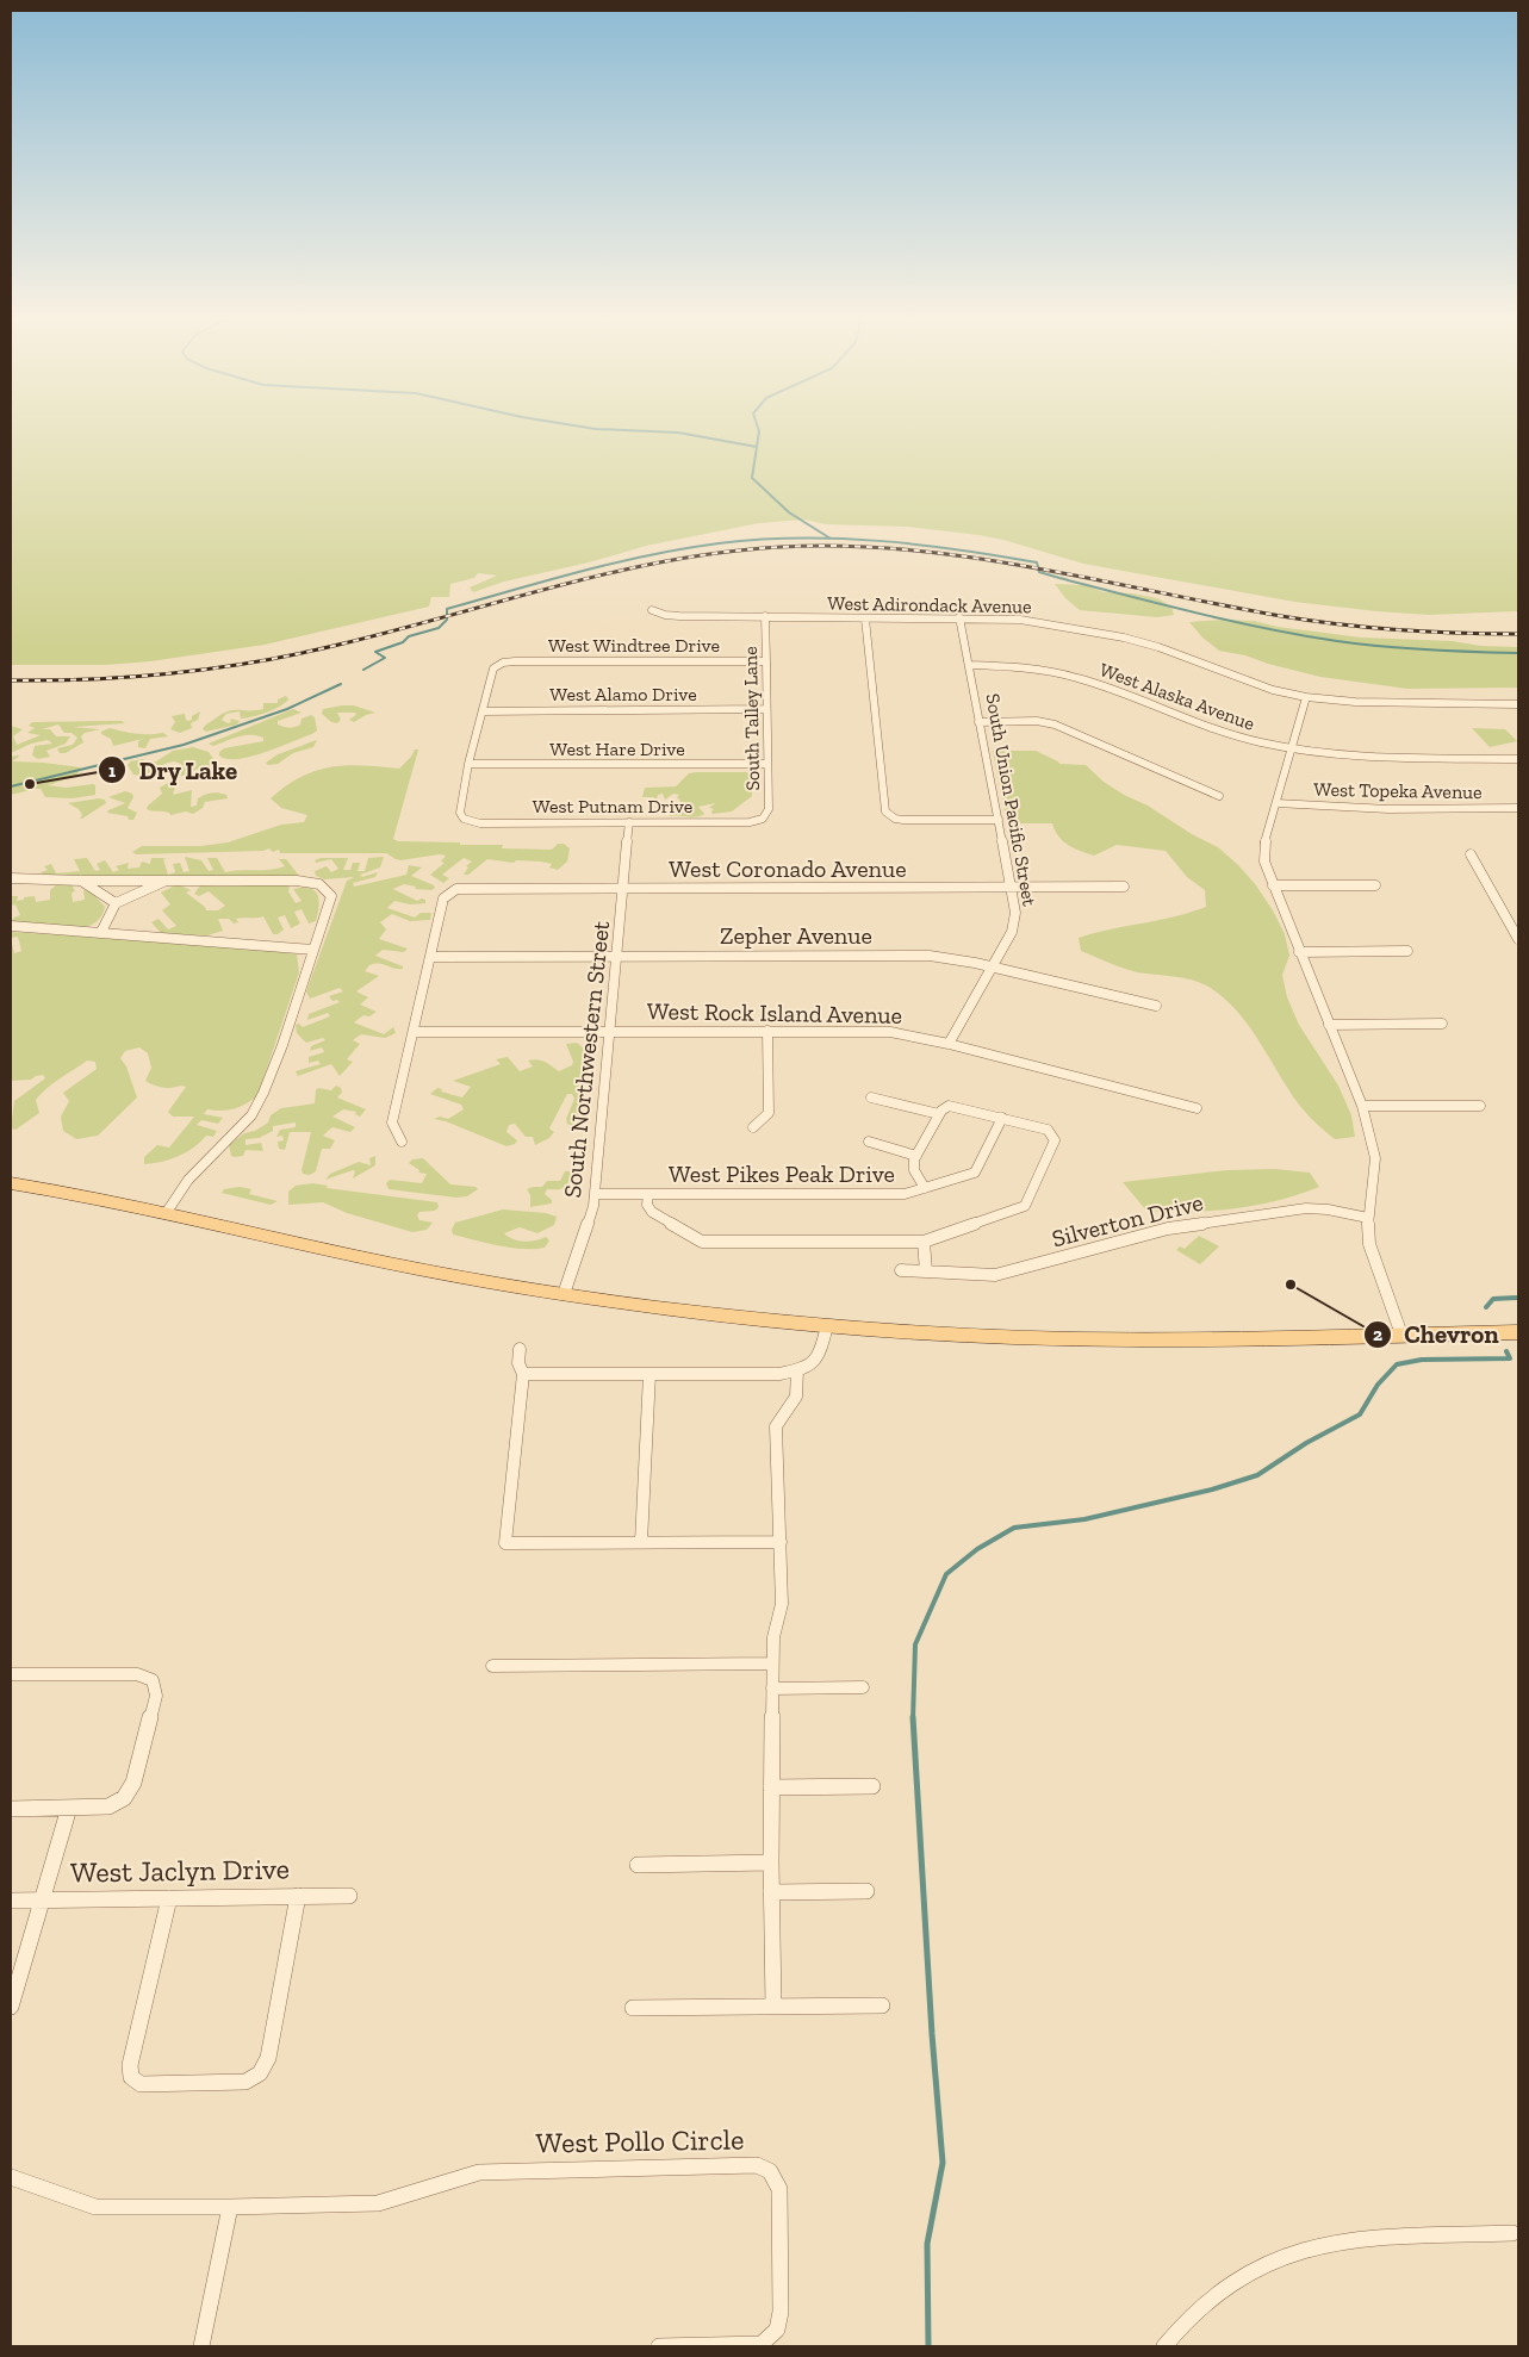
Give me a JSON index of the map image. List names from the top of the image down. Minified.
{"streets":{"street":["West Adirondack Avenue","West Windtree Drive","West Alamo Drive","West Alaska Avenue","South Talley Lane","West Hare Drive","West Topeka Avenue","South Union Pacific Street","West Putnam Drive","West Coronado Avenue","Zepher Avenue","West Rock Island Avenue","South Northwestern Street","West Pikes Peak Drive","Silverton Drive","West Jaclyn Drive","West Pollo Circle"]},"crossings":[["West Adirondack Avenue","South Talley Lane"],["West Adirondack Avenue","South Union Pacific Street"],["West Windtree Drive","West Alamo Drive"],["West Windtree Drive","South Talley Lane"],["West Alamo Drive","South Talley Lane"],["West Alaska Avenue","South Union Pacific Street"],["South Talley Lane","West Hare Drive"],["South Talley Lane","West Putnam Drive"],["West Hare Drive","West Putnam Drive"],["South Union Pacific Street","West Coronado Avenue"],["South Union Pacific Street","Zepher Avenue"],["South Union Pacific Street","West Rock Island Avenue"],["West Putnam Drive","South Northwestern Street"],["West Coronado Avenue","Zepher Avenue"],["West Coronado Avenue","South Northwestern Street"],["Zepher Avenue","South Northwestern Street"],["West Rock Island Avenue","South Northwestern Street"],["South Northwestern Street","West Pikes Peak Drive"]],"places":["Dry Lake","Chevron"]}
